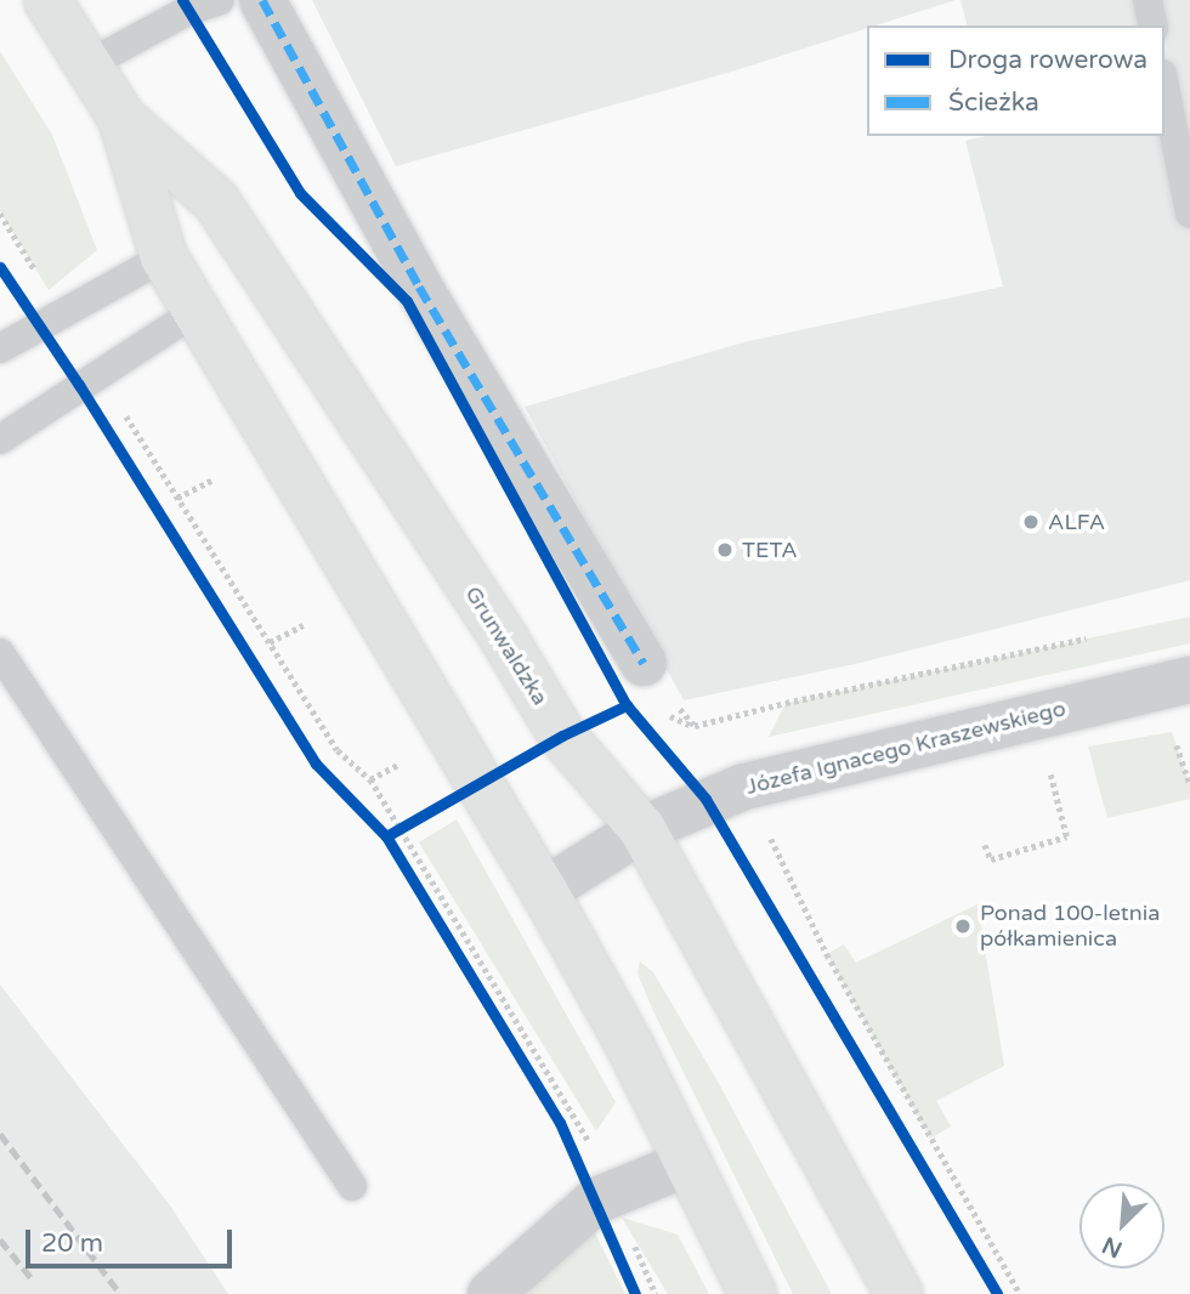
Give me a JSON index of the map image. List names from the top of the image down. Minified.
{"streets":{"main road":["Grunwaldzka"],"street":["Józefa Ignacego Kraszewskiego"]},"crossings":[["Grunwaldzka","Józefa Ignacego Kraszewskiego"]],"places":["ALFA","TETA","Ponad 100-letnia półkamienica"],"legend":["Droga rowerowa","Ścieżka"],"scale_bar":"20 m","north":"bottom left"}
